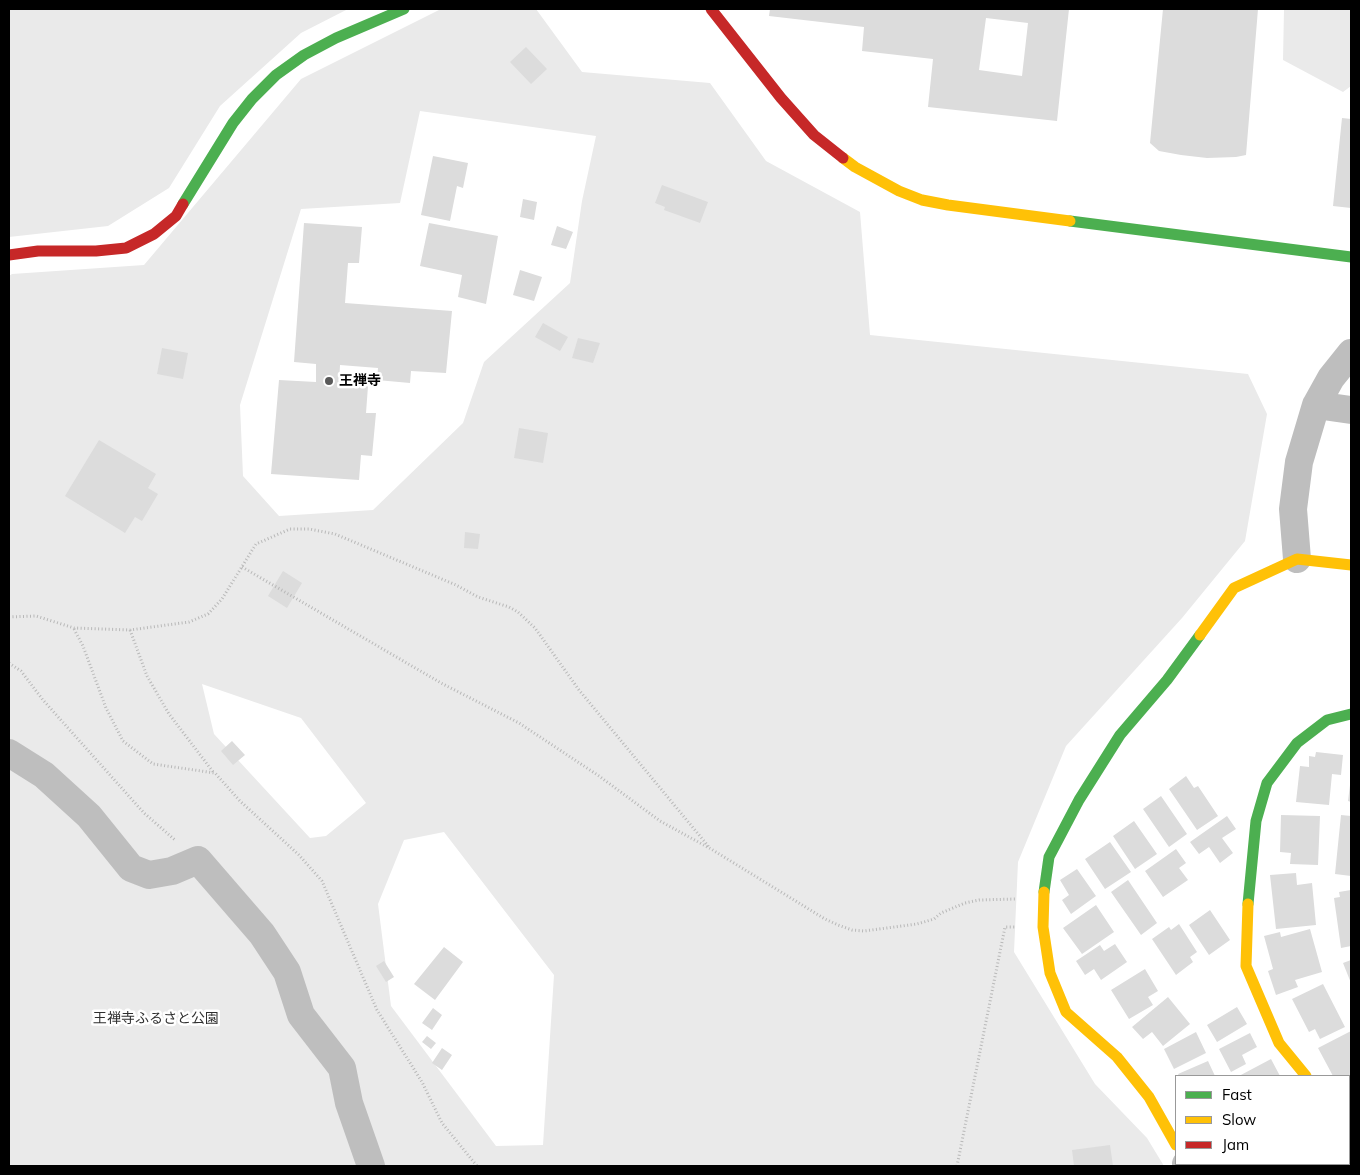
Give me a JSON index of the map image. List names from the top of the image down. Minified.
{"parks":["王禅寺ふるさと公園"],"places":["王禅寺"],"legend":["Fast","Slow","Jam"]}
